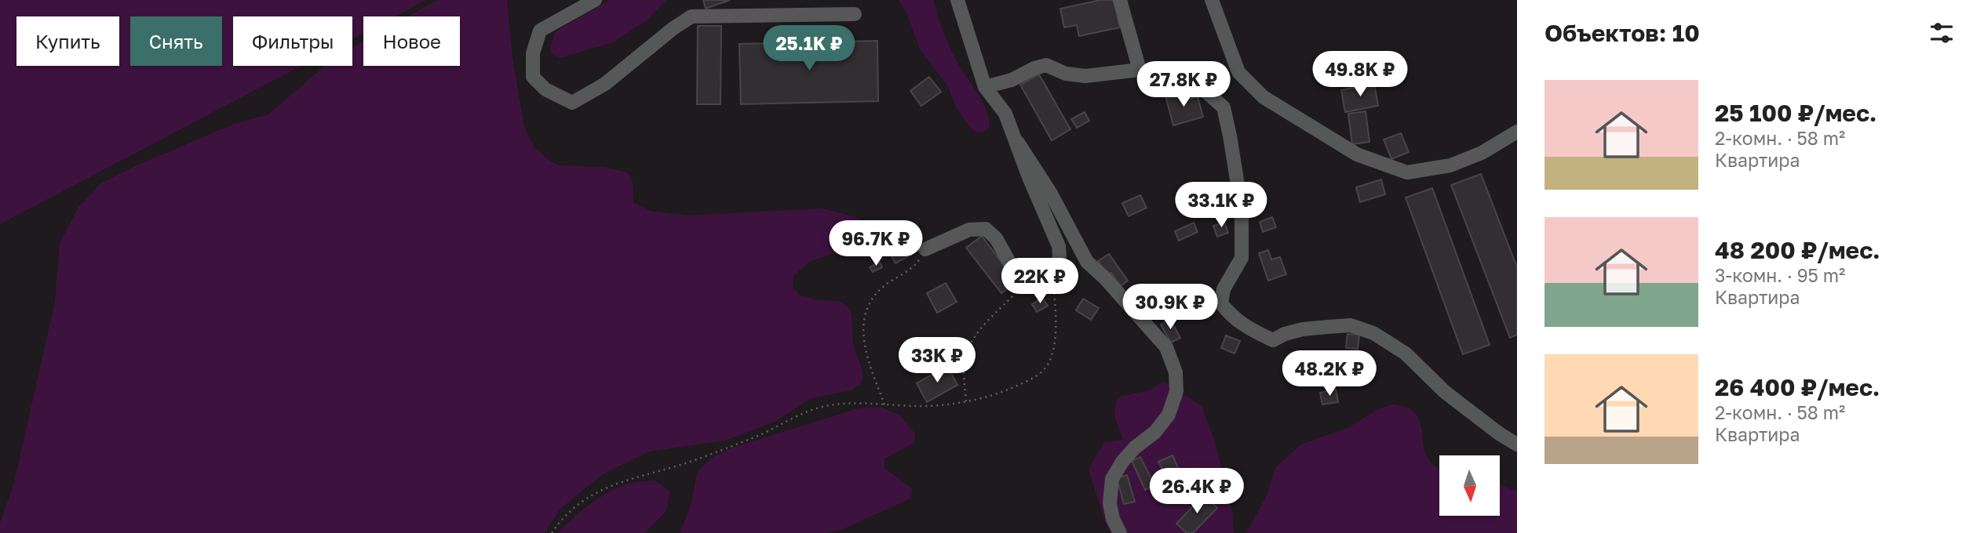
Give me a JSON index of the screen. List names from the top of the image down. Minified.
{"north":"bottom","page":{"heading":"Объектов: 10","chip":["Купить","Снять","Фильтры","Новое"],"price":["25.1K ₽","49.8K ₽","27.8K ₽","33.1K ₽","96.7K ₽","22K ₽","30.9K ₽","33K ₽","48.2K ₽","26.4K ₽"],"list":[{"name":"25 100 ₽/мес.","note":"2-комн. · 58 m² · Квартира"},{"name":"48 200 ₽/мес.","note":"3-комн. · 95 m² · Квартира"},{"name":"26 400 ₽/мес.","note":"2-комн. · 58 m² · Квартира"}]}}
